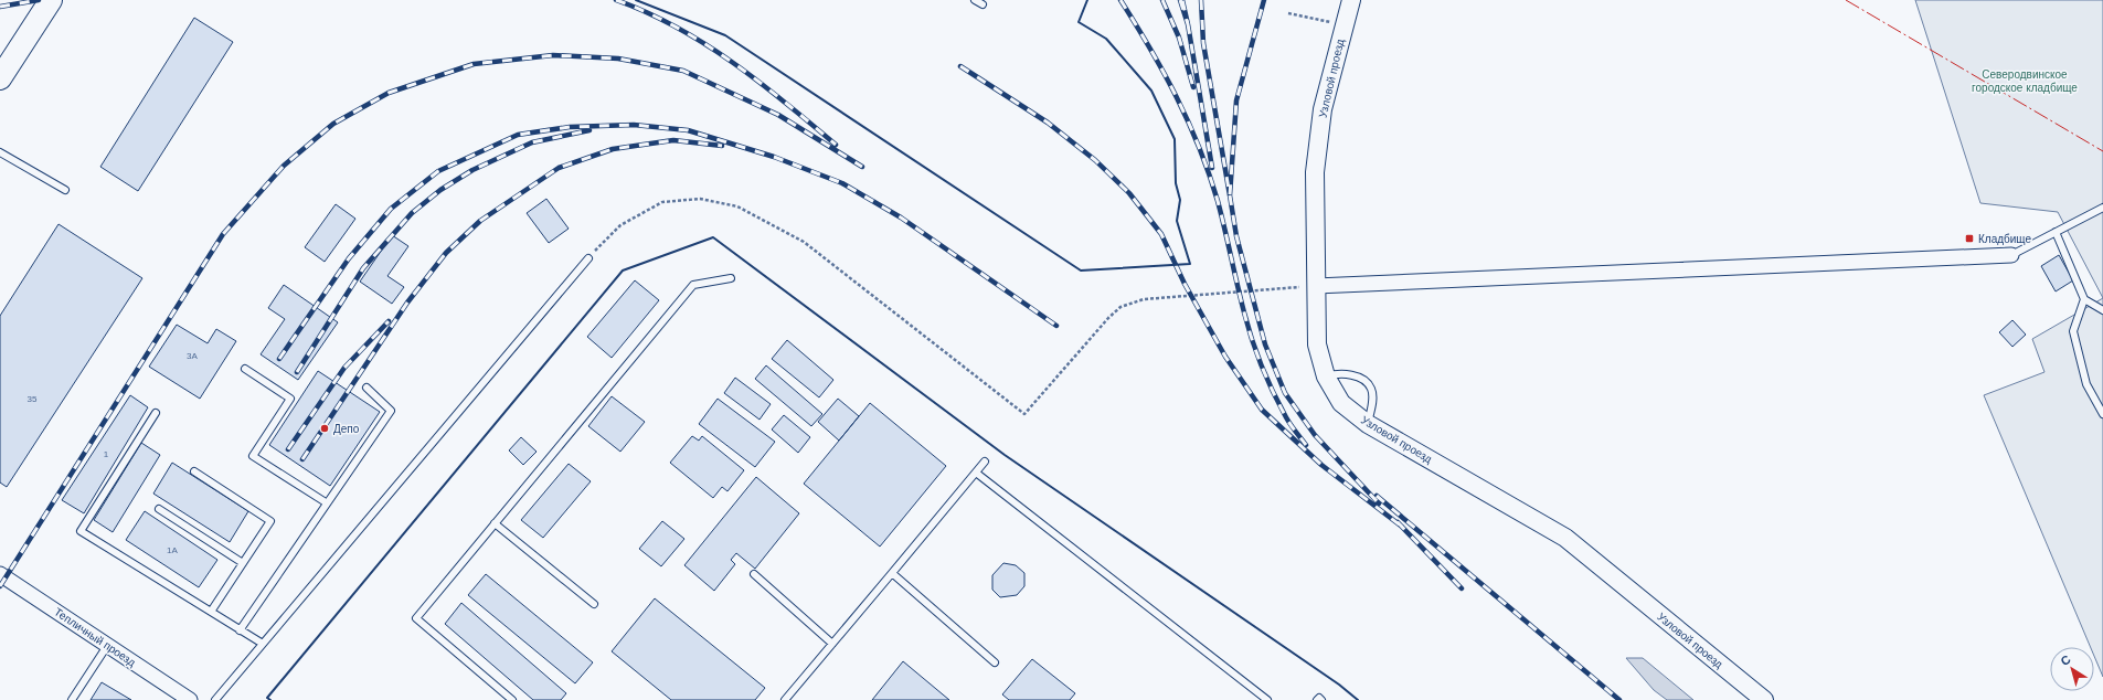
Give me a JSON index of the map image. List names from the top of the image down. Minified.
{"streets":{"street":["Узловой проезд","Тепличный проезд"]},"parks":["Северодвинское городское кладбище"],"places":{"transit":["Кладбище"],"other":["Депо"]},"house_numbers":["3А","35","1","1А"],"north":"top left"}
